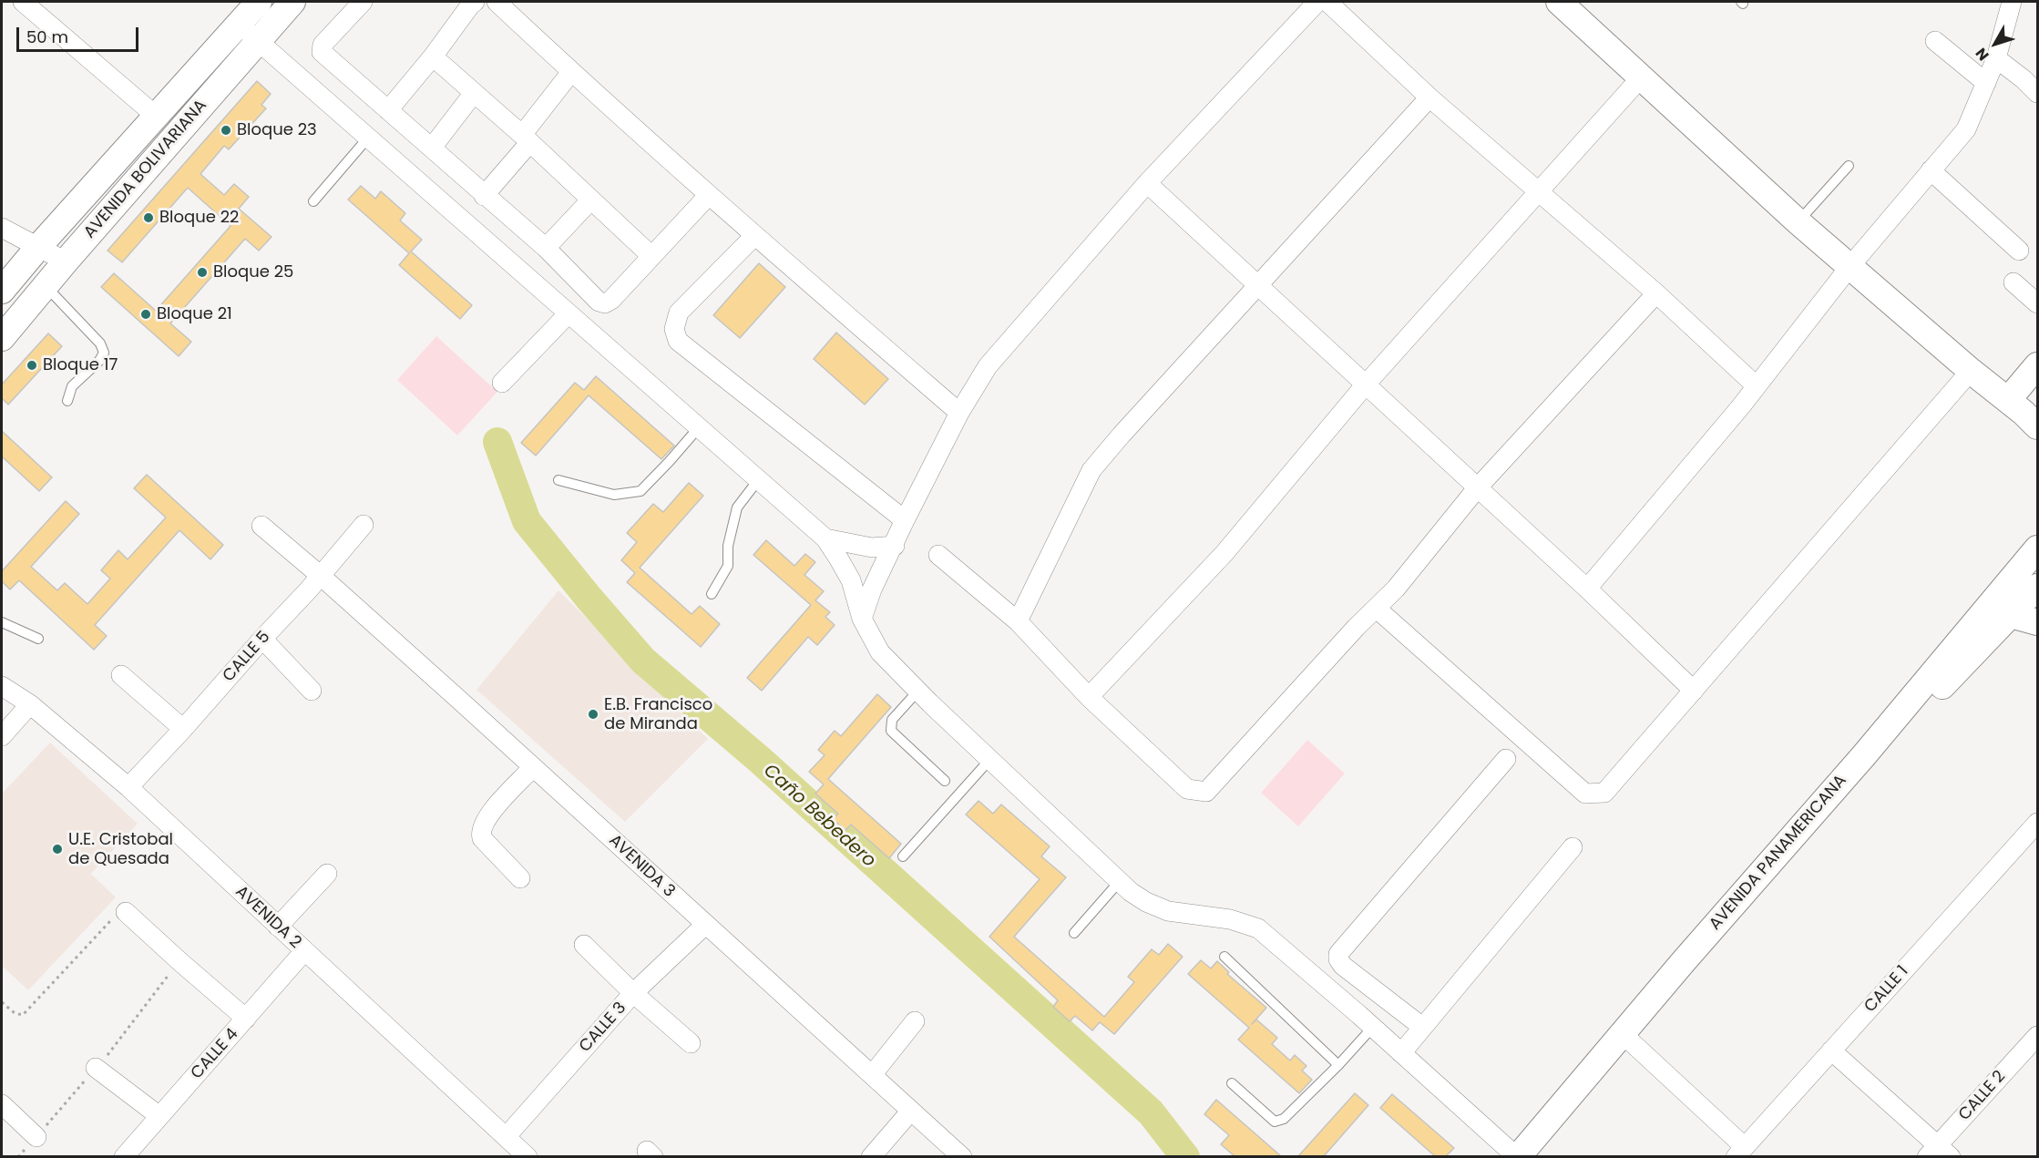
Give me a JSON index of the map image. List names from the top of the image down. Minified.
{"streets":{"main road":["AVENIDA BOLIVARIANA","AVENIDA PANAMERICANA"],"street":["CALLE 5","AVENIDA 3","AVENIDA 2","CALLE 1","CALLE 3","CALLE 4","CALLE 2"]},"crossings":[["CALLE 5","AVENIDA 3"],["CALLE 5","AVENIDA 2"],["AVENIDA 3","CALLE 3"],["AVENIDA 2","CALLE 3"],["AVENIDA 2","CALLE 4"]],"water":["Caño Bebedero"],"places":["Bloque 23","Bloque 22","Bloque 25","Bloque 21","Bloque 17","E.B. Francisco de Miranda","U.E. Cristobal de Quesada"],"scale_bar":"50 m","north":"bottom left"}
